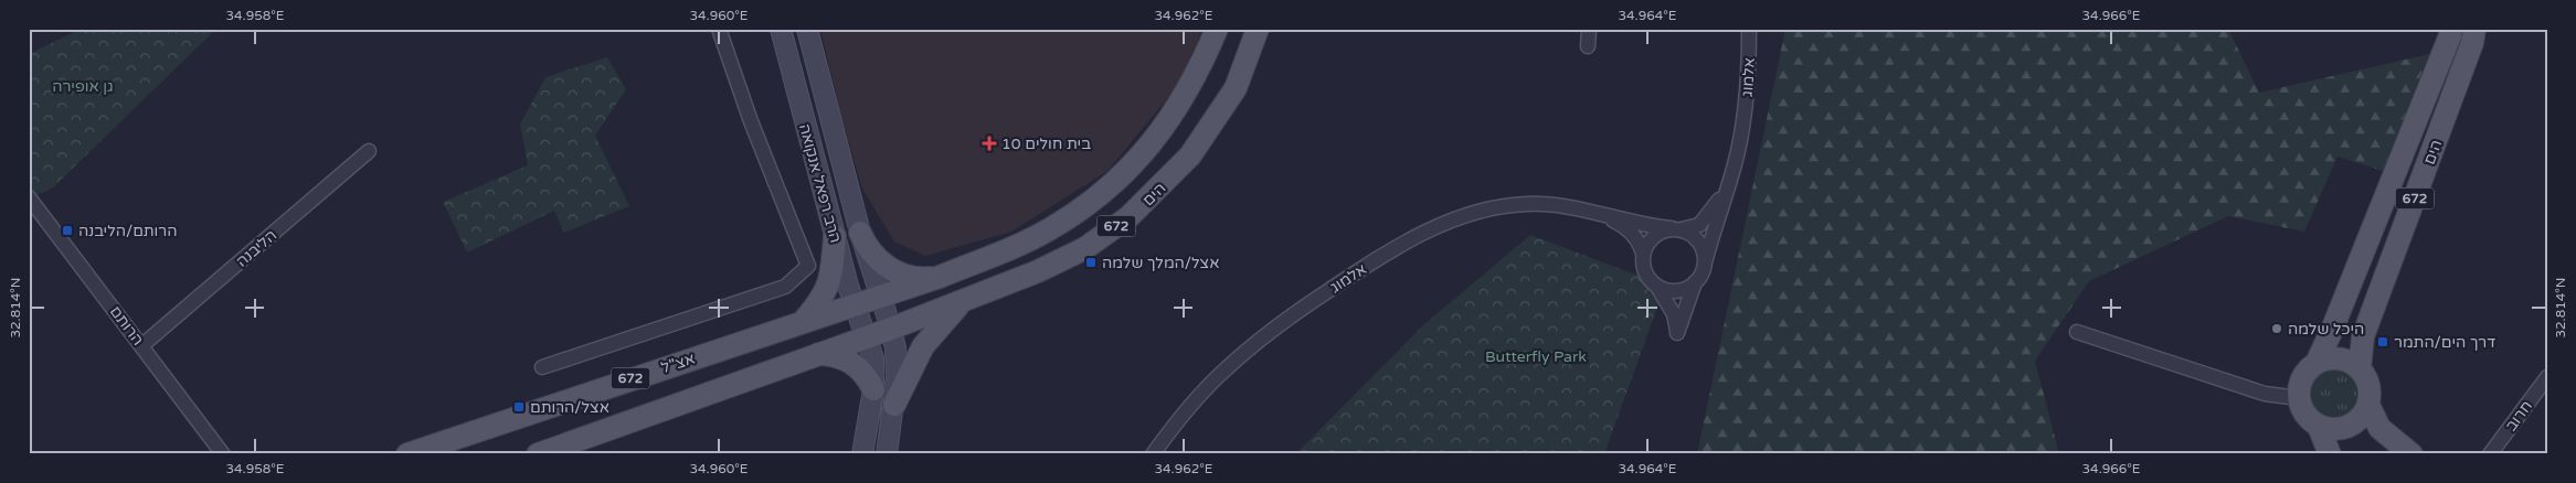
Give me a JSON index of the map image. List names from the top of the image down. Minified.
{"streets":{"main road":["הים","672","אצ\"ל"],"street":["אלמוג","הרב רפאל אנקואה","הליבנה","הרותם","חרוב"]},"crossings":[["הים","הרב רפאל אנקואה"],["הים","672"],["הרב רפאל אנקואה","672"],["הרב רפאל אנקואה","אצ\"ל"],["672","אצ\"ל"],["הליבנה","הרותם"]],"parks":["גן אופירה","Butterfly Park"],"places":{"health":["בית חולים 10"],"transit":["הרותם/הליבנה","אצל/המלך שלמה","דרך הים/התמר","אצל/הרותם"],"other":["היכל שלמה"]},"coordinates":["34.958°E","34.960°E","34.962°E","34.964°E","34.966°E","32.814°N"]}
